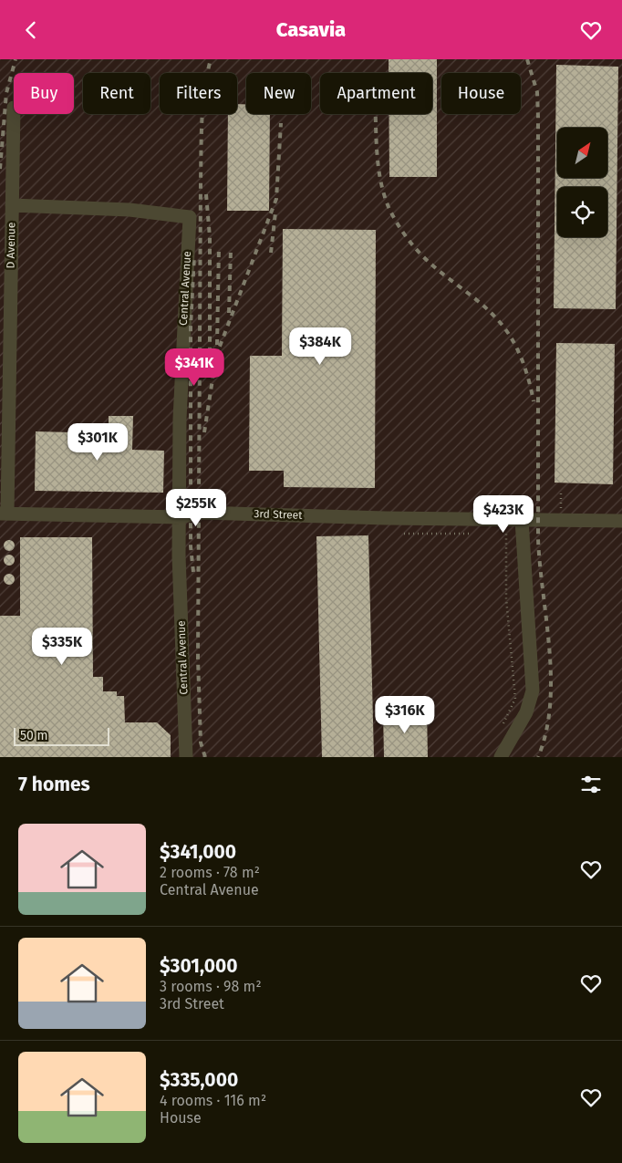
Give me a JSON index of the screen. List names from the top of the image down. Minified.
{"streets":{"street":["D Avenue","Central Avenue","3rd Street"]},"crossings":[["D Avenue","Central Avenue"],["D Avenue","3rd Street"],["Central Avenue","3rd Street"]],"scale_bar":"50 m","north":"top right","page":{"header":"Casavia","chip":["Buy","Rent","Filters","New","Apartment","House"],"price":["$384K","$341K","$301K","$255K","$423K","$335K","$316K"],"scale":"50 m","heading":"7 homes","list":[{"name":"$341,000","note":"2 rooms · 78 m² · Central Avenue"},{"name":"$301,000","note":"3 rooms · 98 m² · 3rd Street"},{"name":"$335,000","note":"4 rooms · 116 m² · House"}]}}
